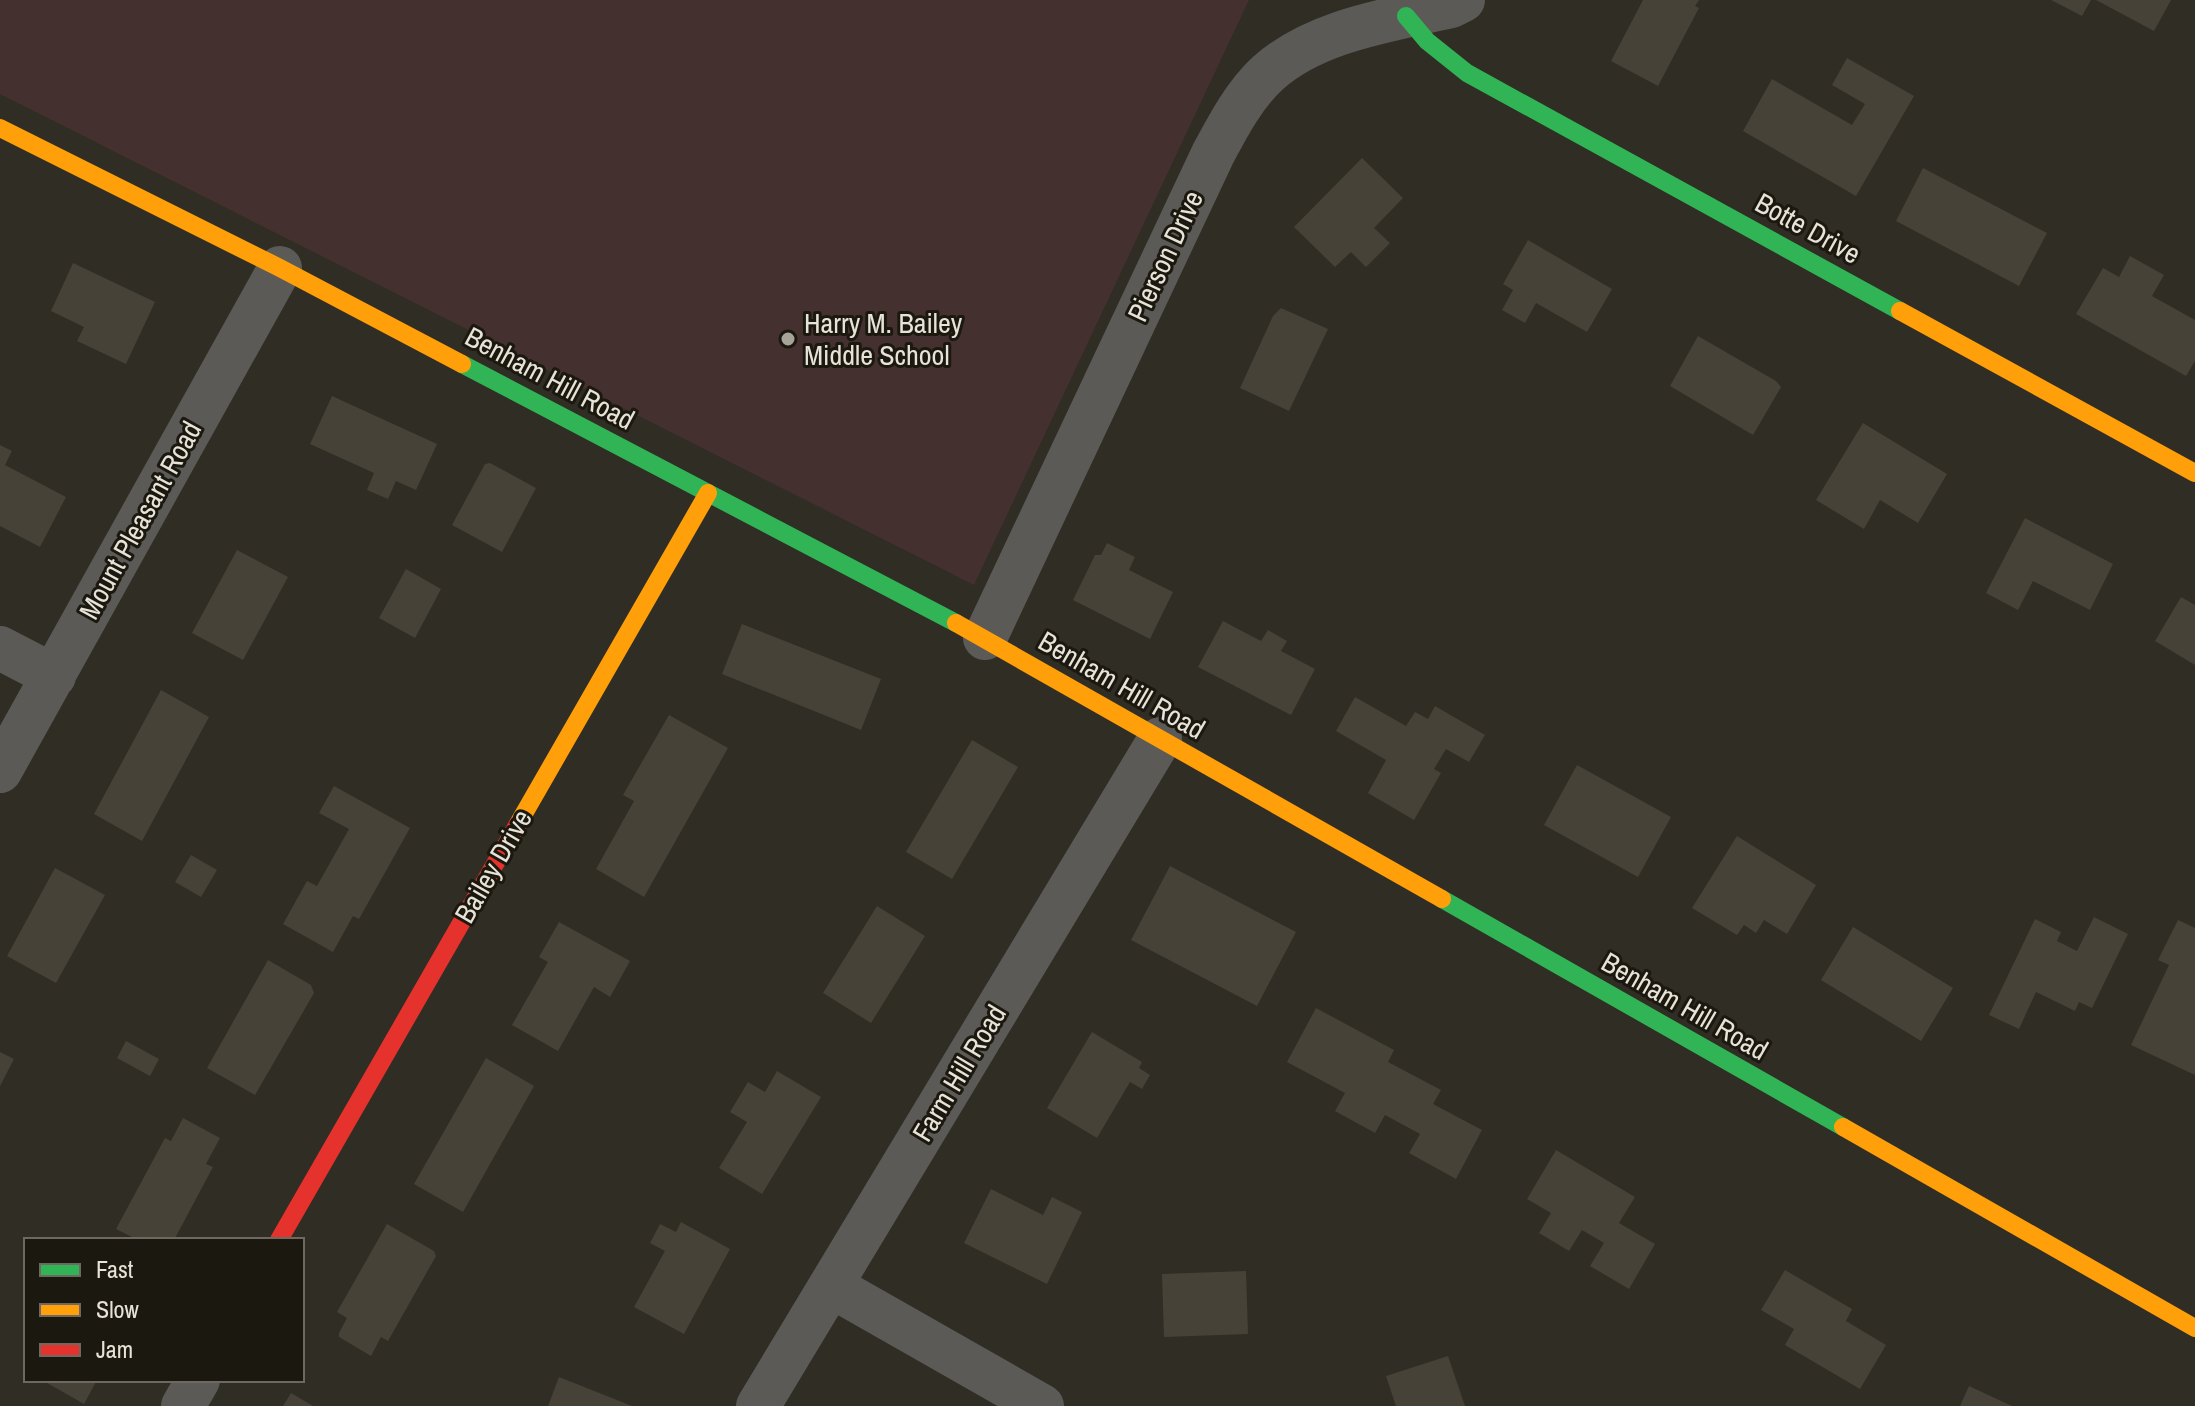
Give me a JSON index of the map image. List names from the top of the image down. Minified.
{"streets":{"street":["Botte Drive","Pierson Drive","Benham Hill Road","Mount Pleasant Road","Bailey Drive","Farm Hill Road"]},"crossings":[["Botte Drive","Pierson Drive"],["Pierson Drive","Benham Hill Road"],["Benham Hill Road","Mount Pleasant Road"],["Benham Hill Road","Bailey Drive"],["Benham Hill Road","Farm Hill Road"]],"places":["Harry M. Bailey Middle School"],"legend":["Fast","Slow","Jam"]}
